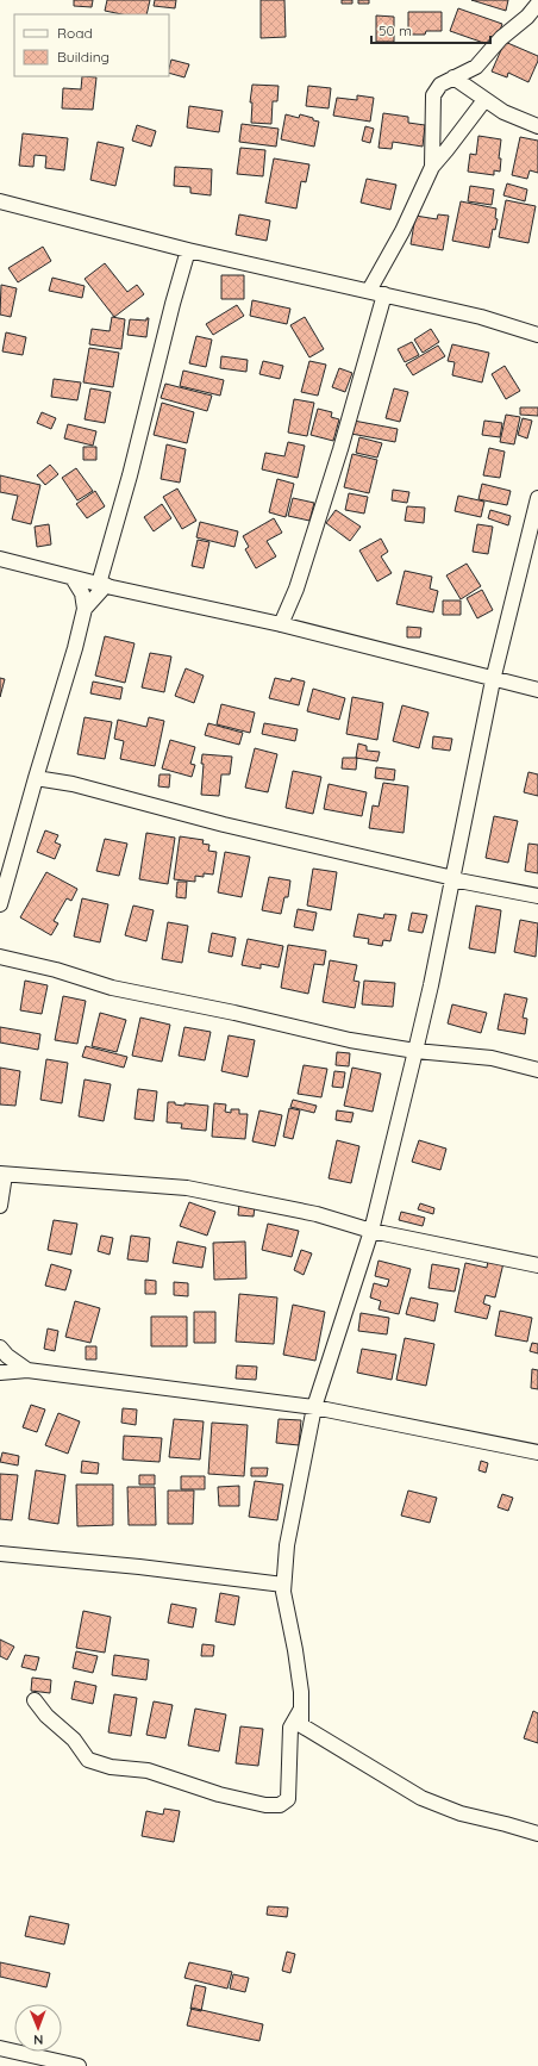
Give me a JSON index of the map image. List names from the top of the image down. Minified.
{"legend":["Road","Building"],"scale_bar":"50 m","north":"bottom"}
